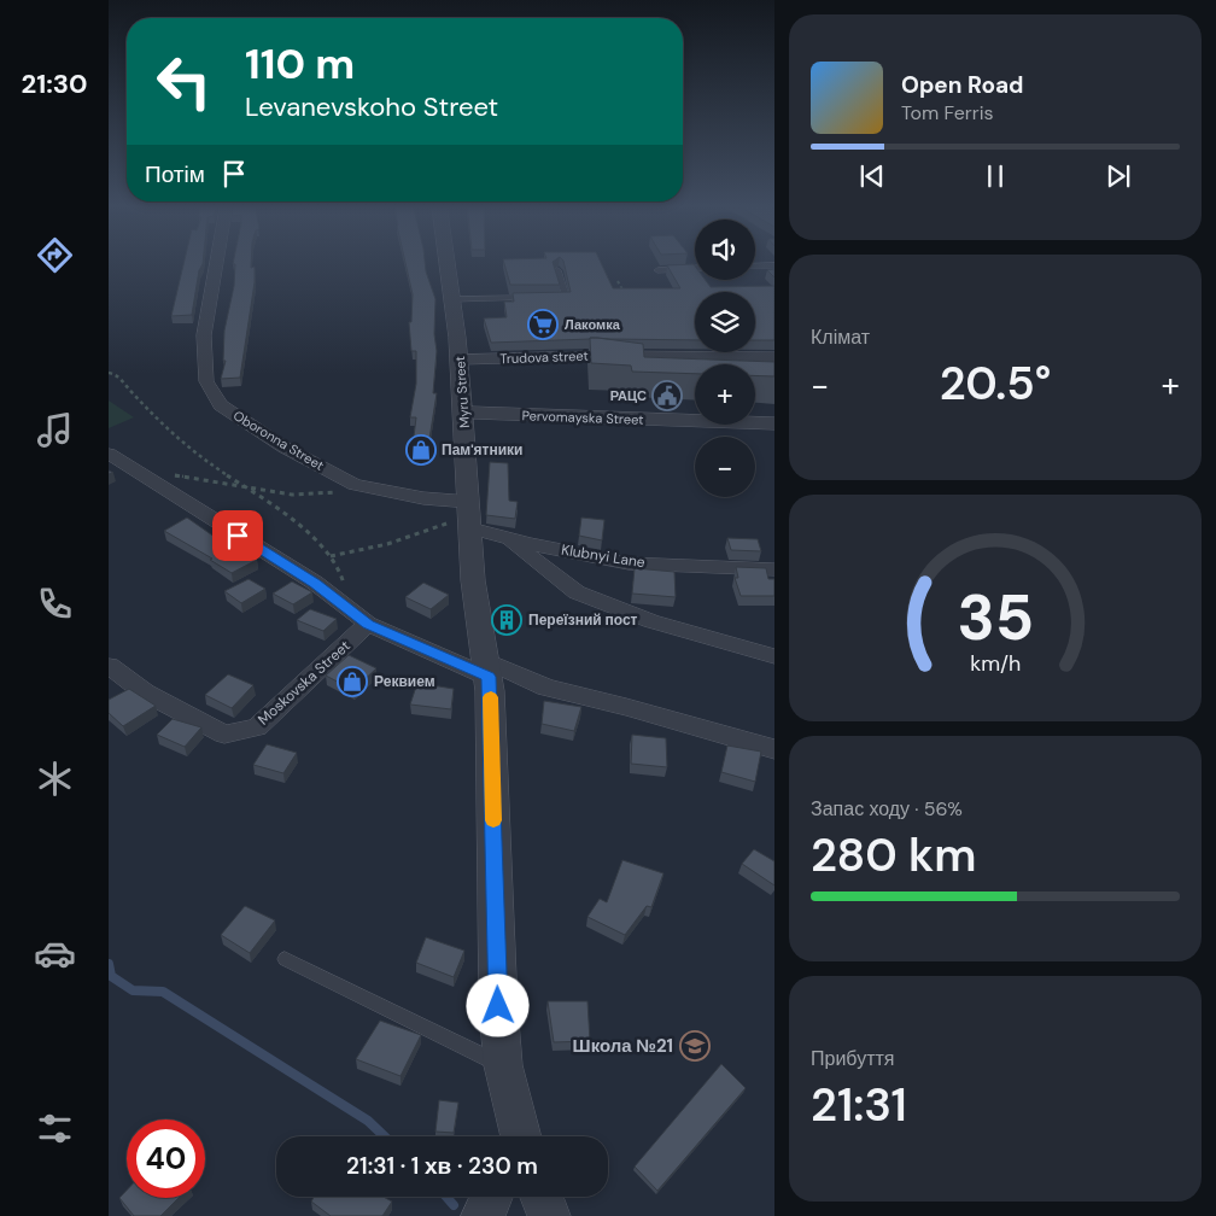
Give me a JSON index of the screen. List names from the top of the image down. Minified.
{"streets":{"street":["Trudova street","Myru Street","Pervomayska Street","Oboronna Street","Klubnyi Lane","Moskovska Street"]},"crossings":[["Trudova street","Myru Street"],["Myru Street","Pervomayska Street"],["Myru Street","Oboronna Street"],["Myru Street","Klubnyi Lane"]],"places":{"supermarket":["Лакомка"],"public building":["РАЦС"],"shop":["Пам'ятники","Реквием"],"building":["Переїзний пост"],"school or university":["Школа №21"]},"page":{"tabs":"21:30","turn":["110 m","Levanevskoho Street"],"song":["Open Road","Tom Ferris"],"then":"Потім","map_buttons":["+","−"],"tile":["Клімат",["Запас ходу · 56%","280 km"],["Прибуття","21:31"]],"heat":["−","20.5°","+"],"limit":"40","trip":"21:31 · 1 хв · 230 m","gauge":["35","km/h"]}}
